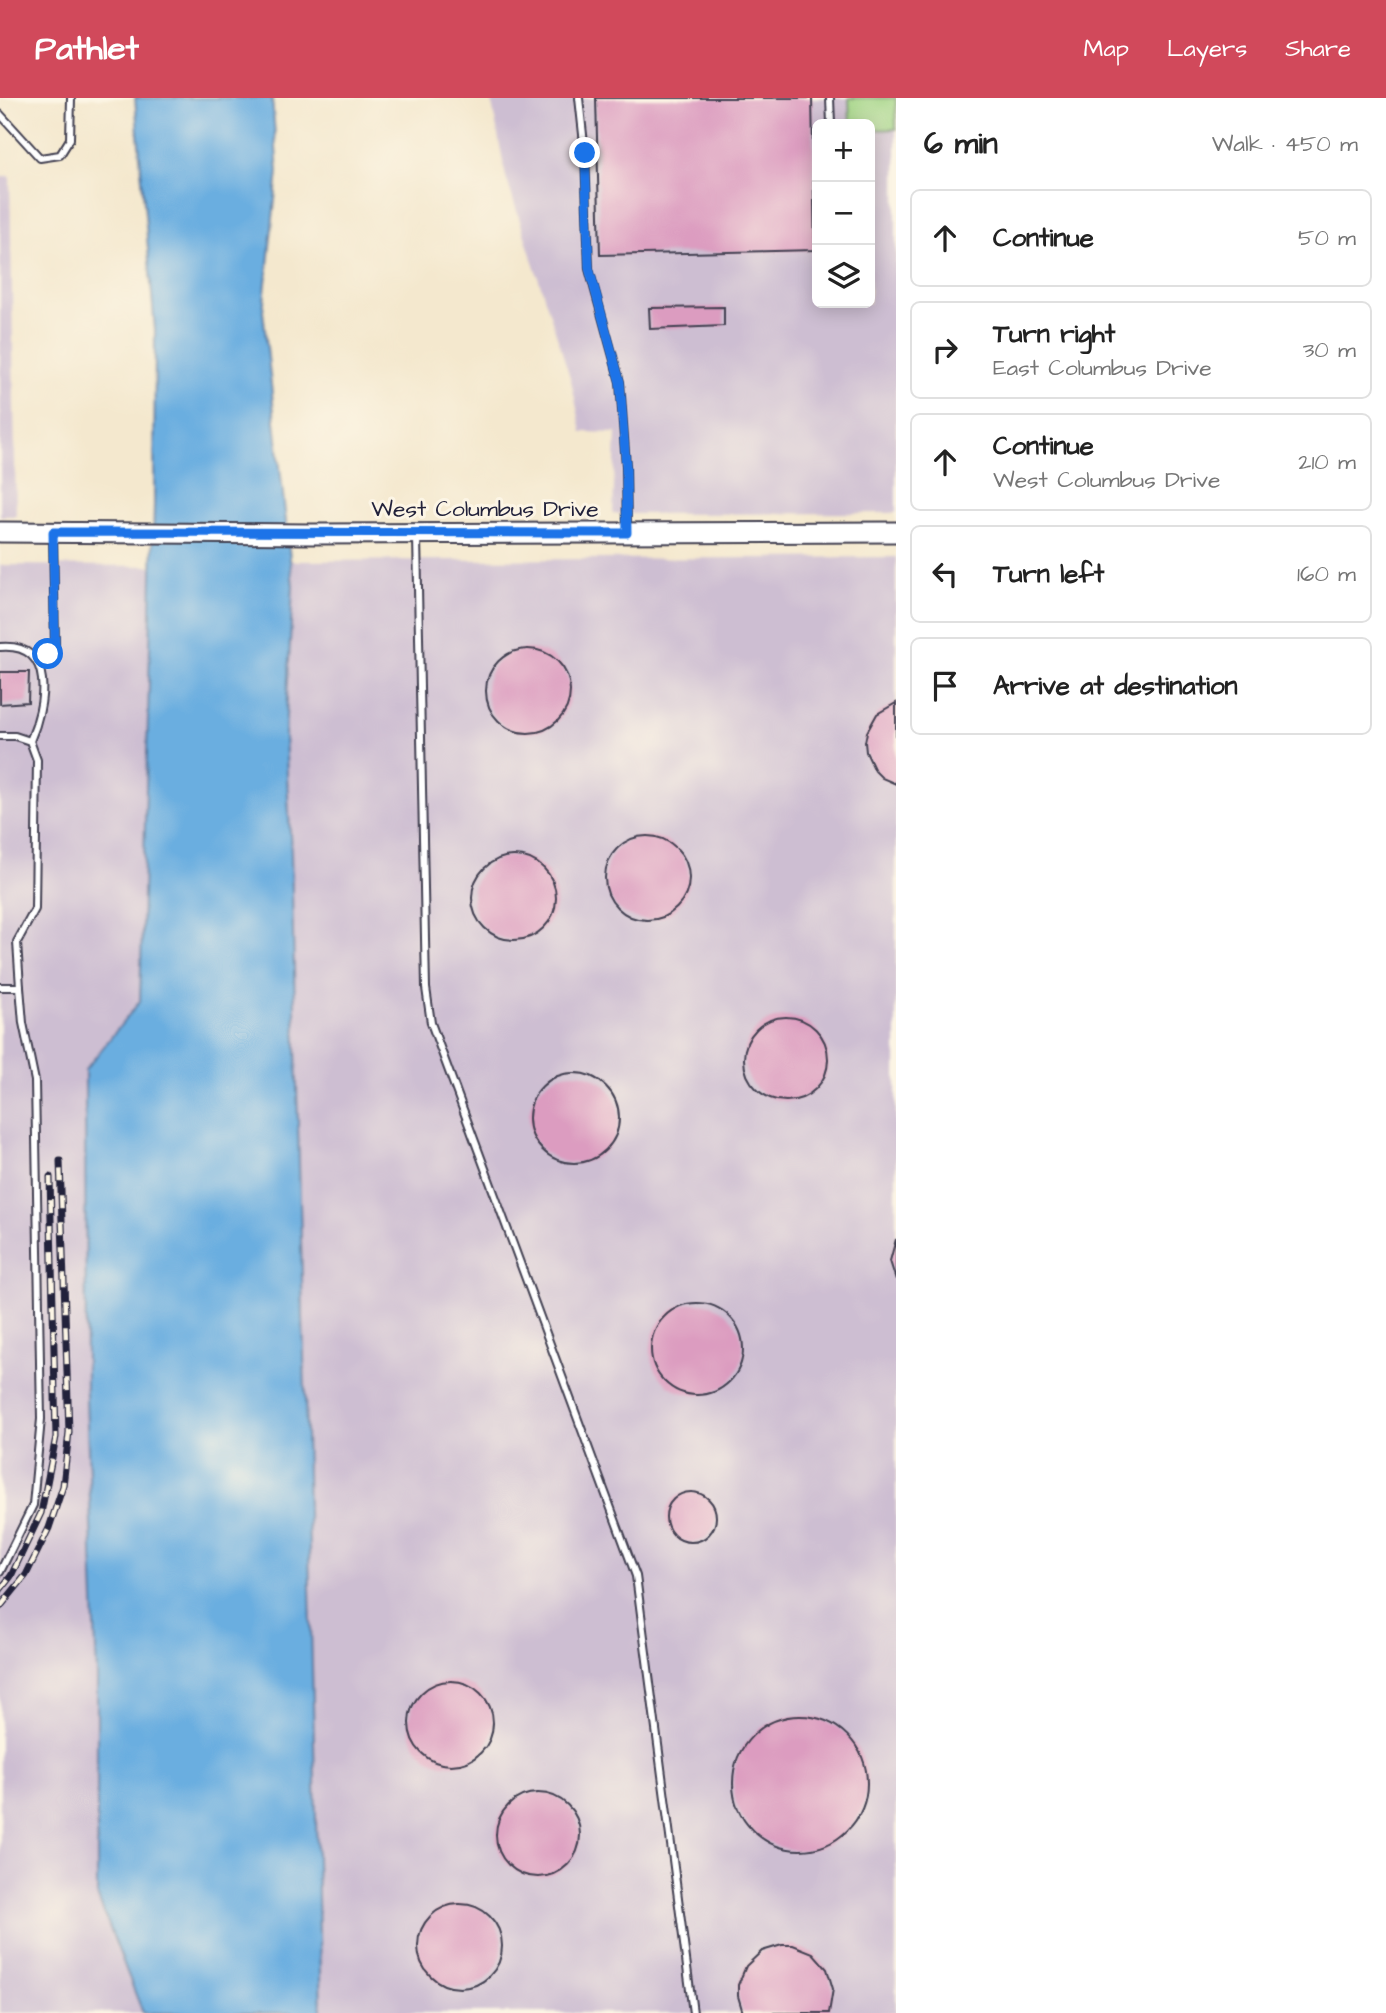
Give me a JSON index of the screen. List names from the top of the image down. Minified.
{"streets":{"main road":["West Columbus Drive"]},"page":{"header":"Pathlet","nav":["Map","Layers","Share"],"heading":["6 min","Walk · 450 m"],"map_buttons":["+","−"],"list":[["Continue","50 m"],["Turn right","East Columbus Drive","30 m"],["Continue","West Columbus Drive","210 m"],["Turn left","160 m"],"Arrive at destination"]}}
